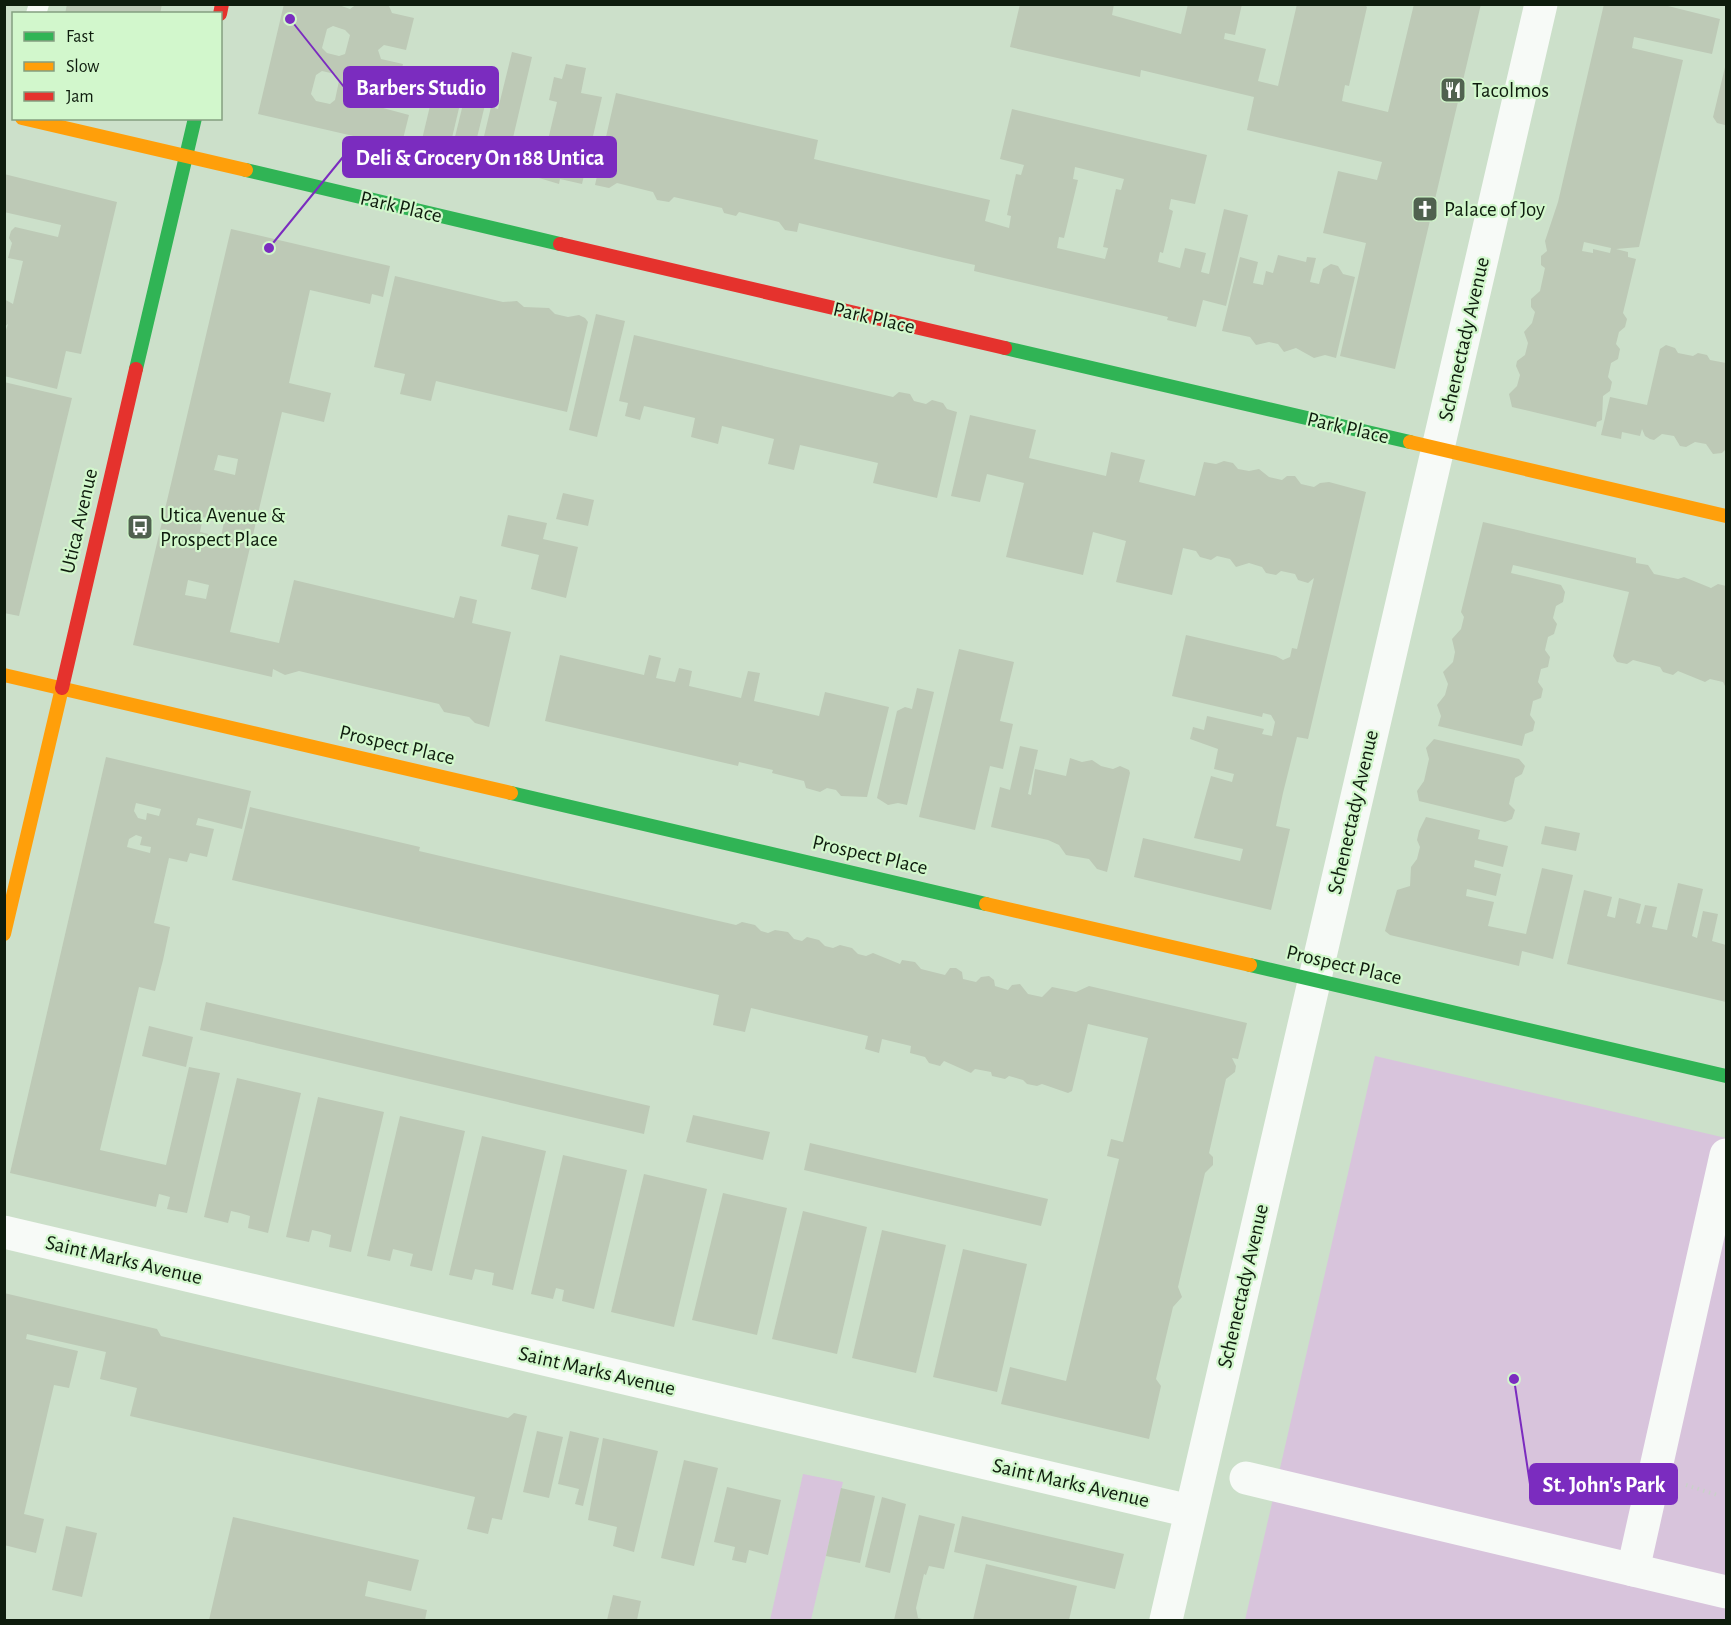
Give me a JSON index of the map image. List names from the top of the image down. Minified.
{"streets":{"street":["Park Place","Schenectady Avenue","Utica Avenue","Prospect Place","Saint Marks Avenue"]},"crossings":[["Park Place","Schenectady Avenue"],["Park Place","Utica Avenue"],["Schenectady Avenue","Prospect Place"],["Schenectady Avenue","Saint Marks Avenue"],["Utica Avenue","Prospect Place"]],"places":{"other":["Barbers Studio","Deli & Grocery On 188 Untica","St. John's Park"],"restaurant":["Tacolmos"],"church":["Palace of Joy"],"bus stop":["Utica Avenue & Prospect Place"]},"legend":["Fast","Slow","Jam"]}
